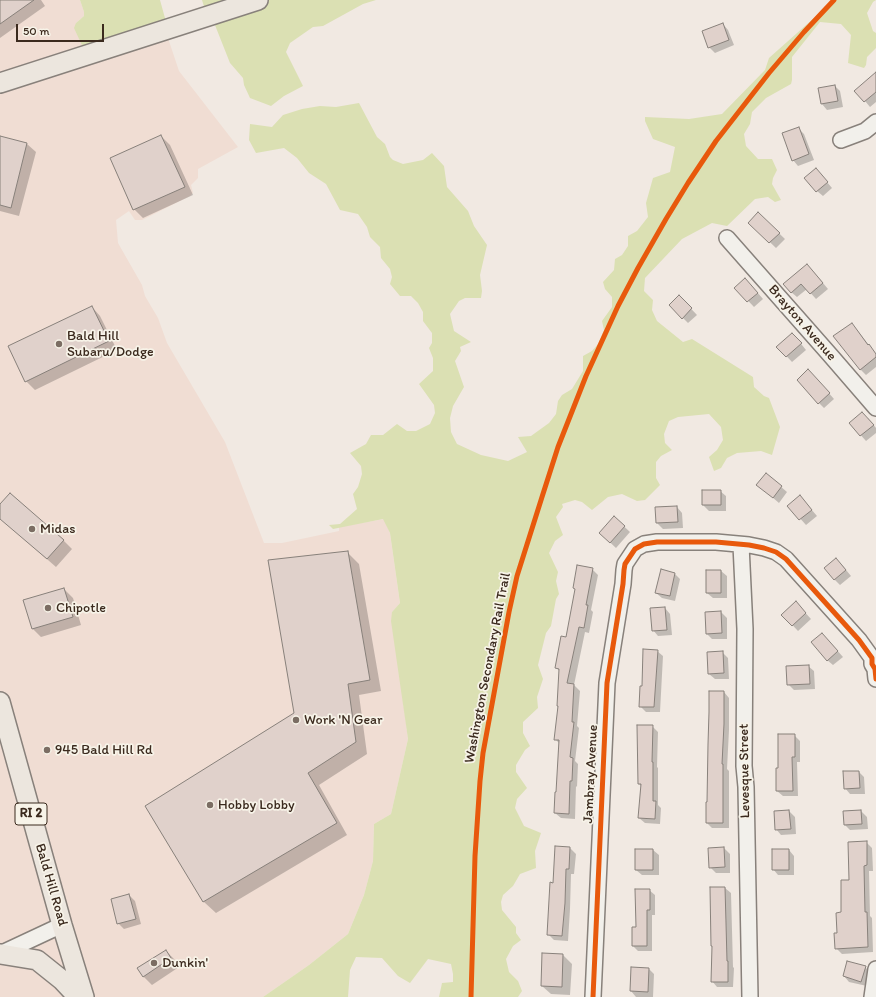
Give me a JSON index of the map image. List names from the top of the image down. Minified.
{"streets":{"main road":["RI 2","Bald Hill Road"],"street":["Brayton Avenue","Levesque Street","Jambray Avenue"],"cycle path":["Washington Secondary Rail Trail"]},"crossings":[["Levesque Street","Jambray Avenue"]],"places":["Bald Hill Subaru/Dodge","Midas","Chipotle","Work 'N Gear","945 Bald Hill Rd","Hobby Lobby","Dunkin'"],"scale_bar":"50 m"}
